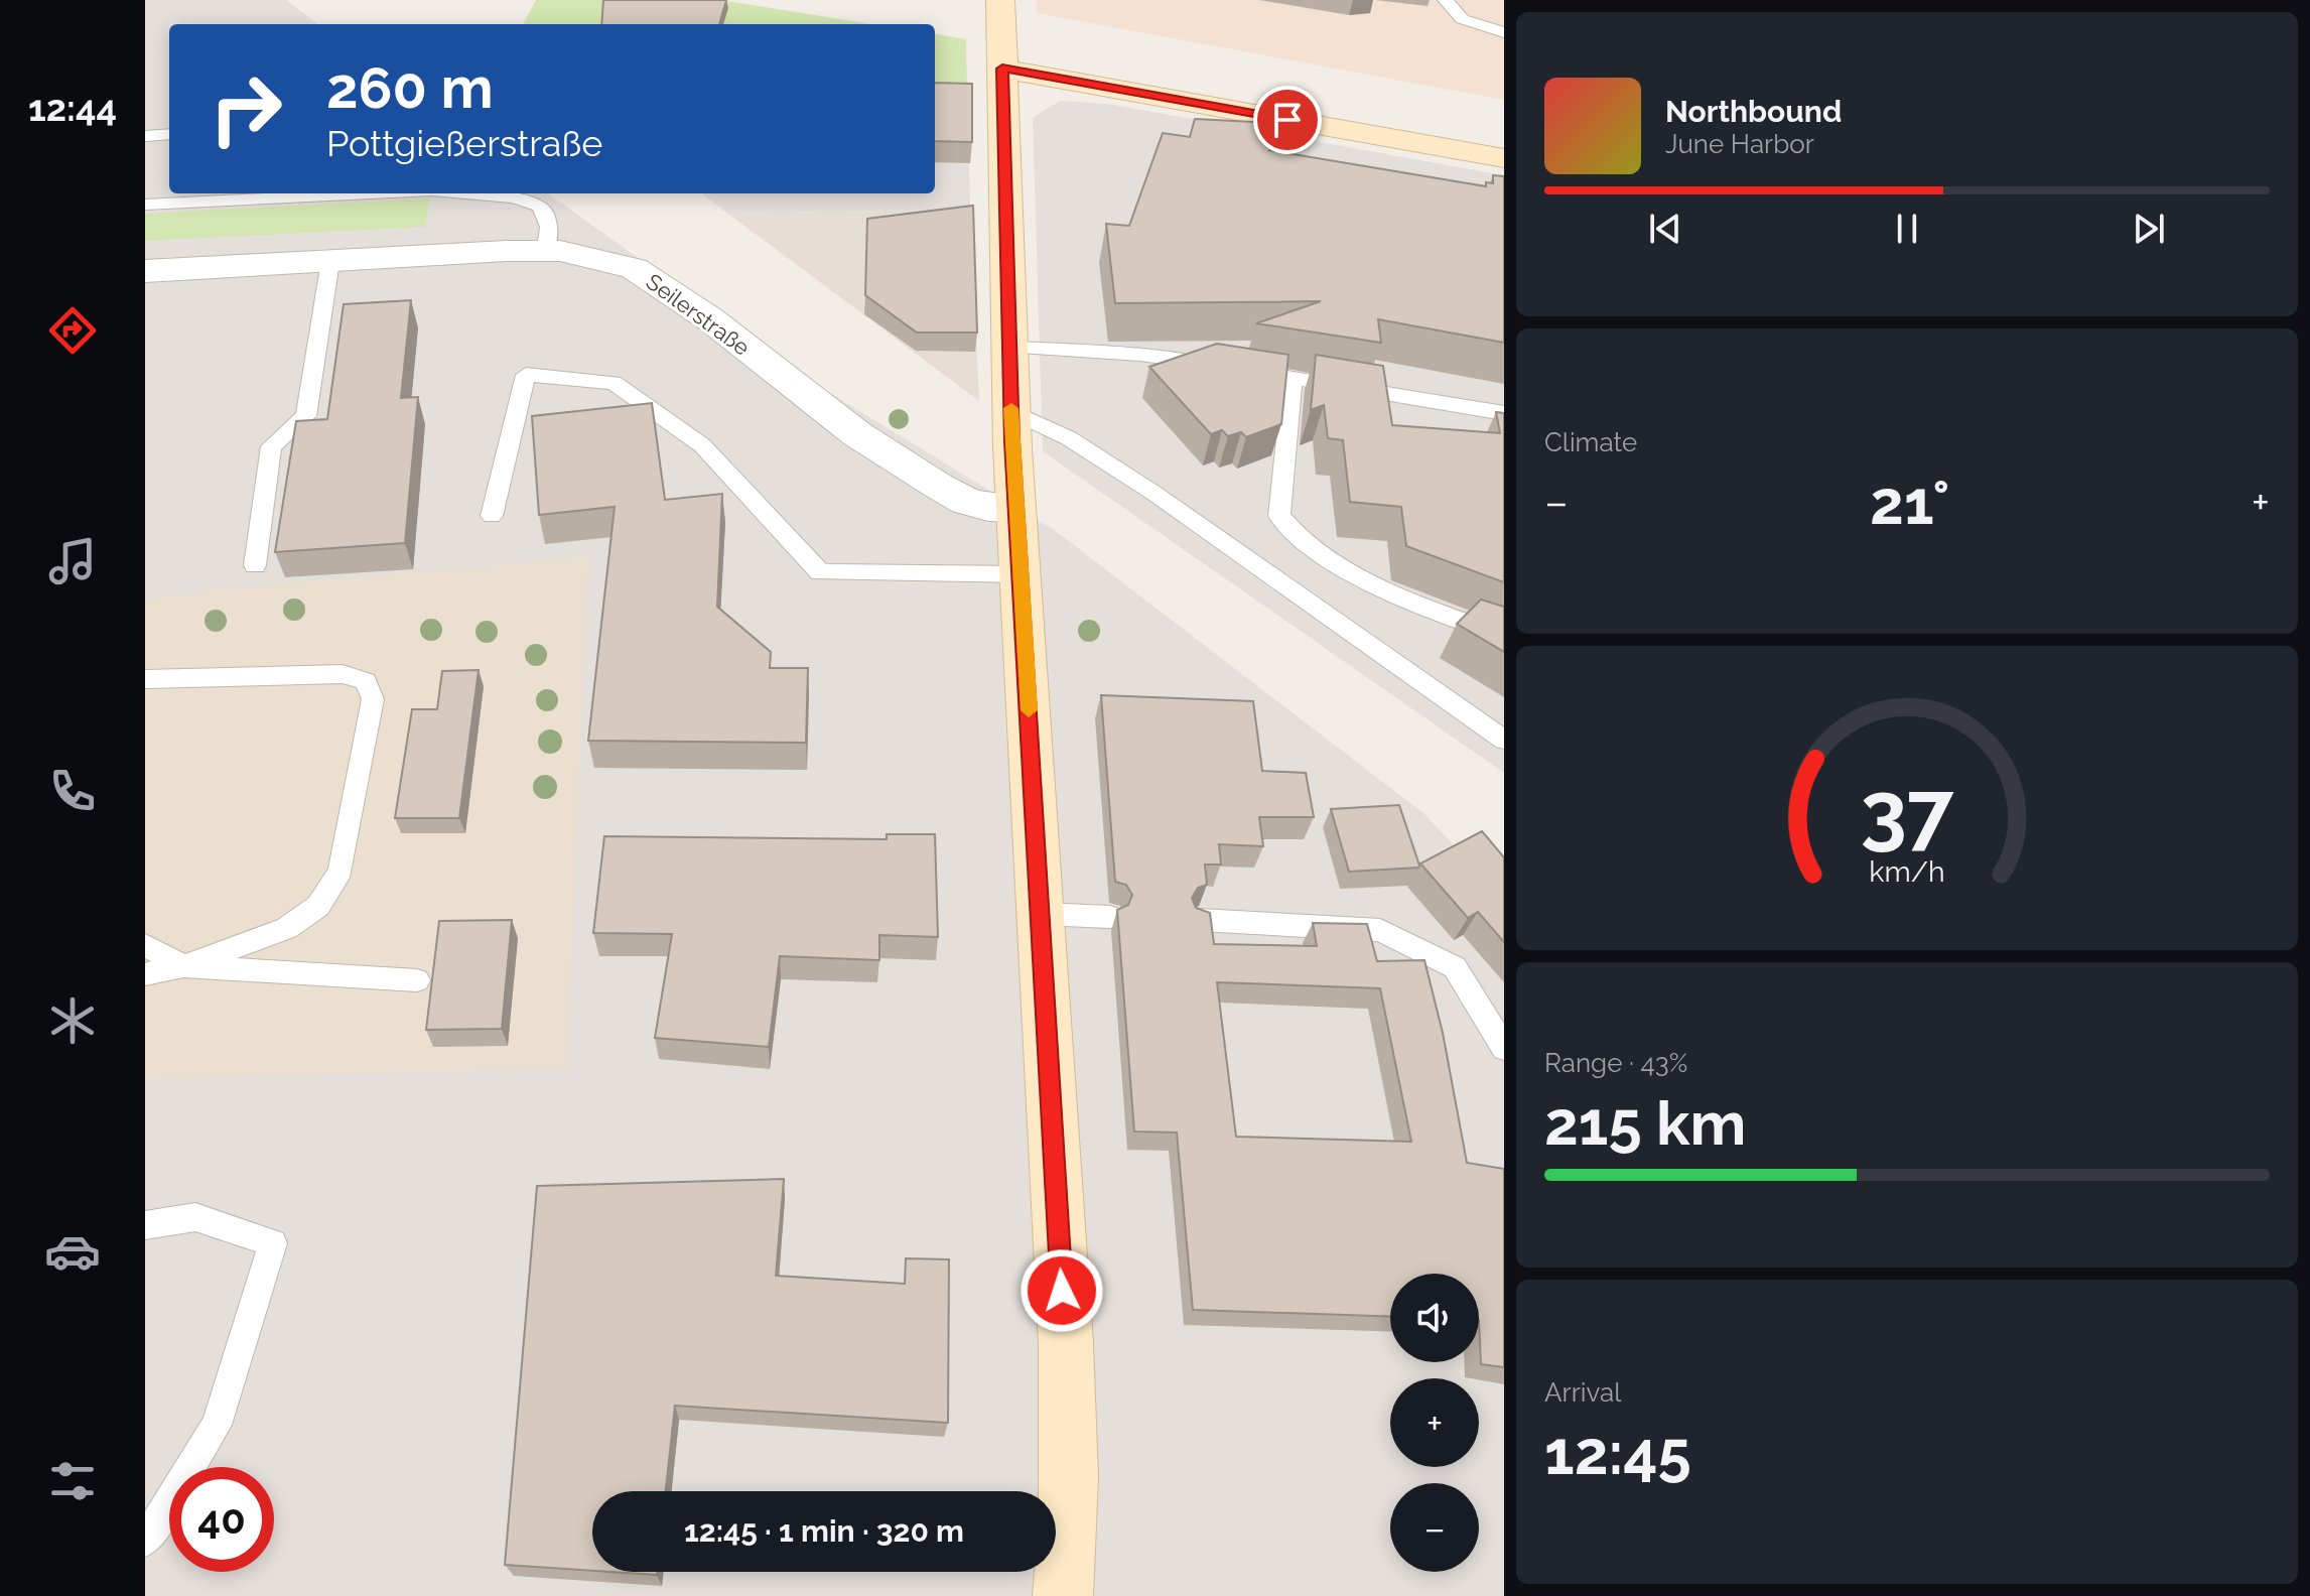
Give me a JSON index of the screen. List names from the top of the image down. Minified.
{"streets":{"street":["Seilerstraße"]},"page":{"tabs":"12:44","turn":["260 m","Pottgießerstraße"],"song":["Northbound","June Harbor"],"tile":["Climate",["Range · 43%","215 km"],["Arrival","12:45"]],"heat":["−","21°","+"],"map_buttons":["+","−"],"limit":"40","trip":"12:45 · 1 min · 320 m","gauge":["37","km/h"]}}
